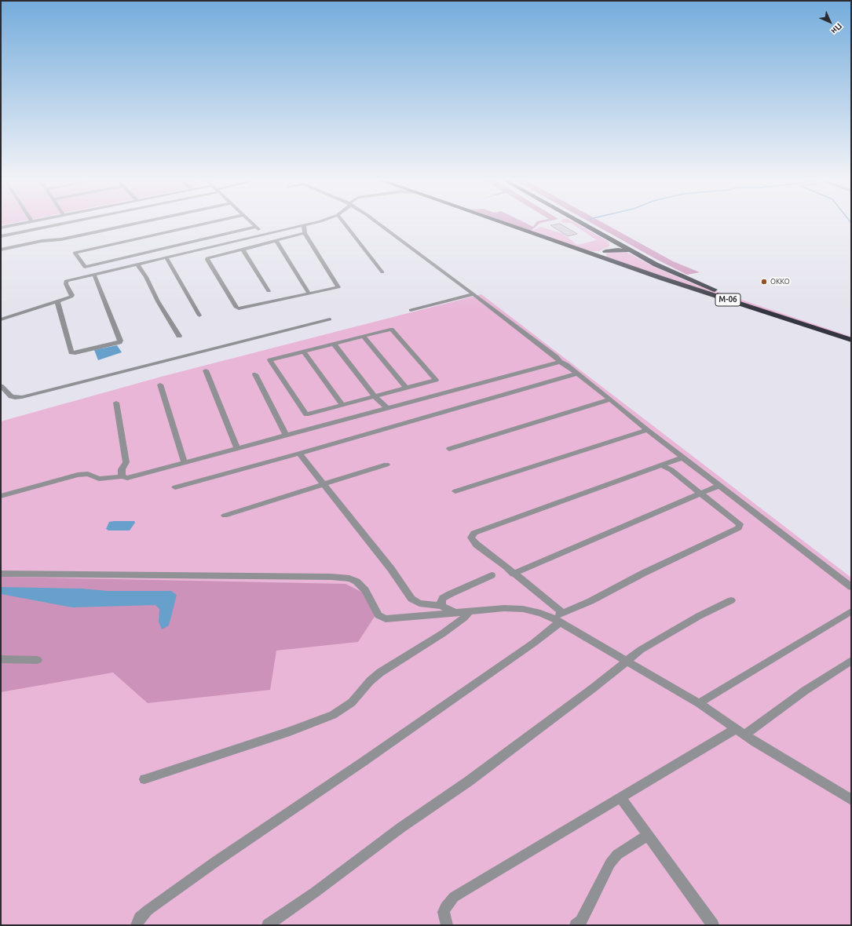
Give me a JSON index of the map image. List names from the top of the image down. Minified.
{"streets":{"highway":["М-06"]},"places":["ОККО"],"north":"bottom right"}
